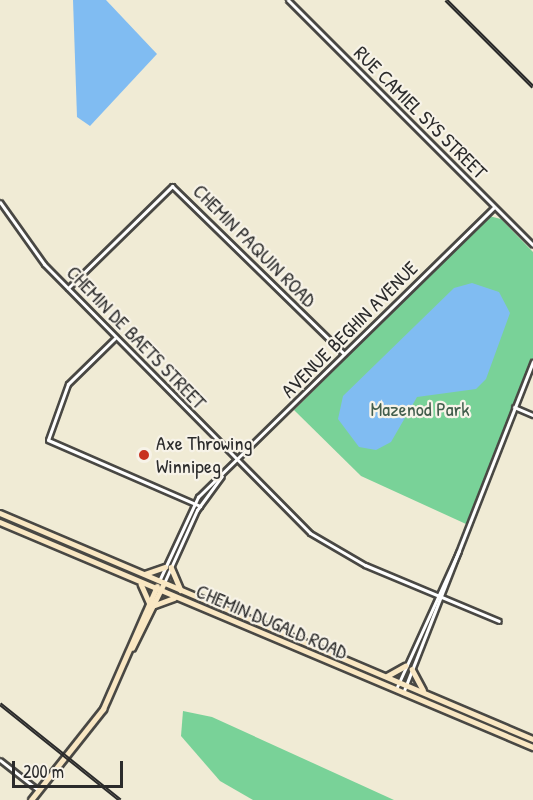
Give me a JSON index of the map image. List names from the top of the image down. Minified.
{"streets":{"main road":["AVENUE BEGHIN AVENUE","CHEMIN DUGALD ROAD"],"street":["RUE CAMIEL SYS STREET","CHEMIN PAQUIN ROAD","CHEMIN DE BAETS STREET"]},"crossings":[["RUE CAMIEL SYS STREET","AVENUE BEGHIN AVENUE"],["CHEMIN PAQUIN ROAD","AVENUE BEGHIN AVENUE"],["CHEMIN PAQUIN ROAD","CHEMIN DE BAETS STREET"],["AVENUE BEGHIN AVENUE","CHEMIN DE BAETS STREET"],["AVENUE BEGHIN AVENUE","CHEMIN DUGALD ROAD"]],"parks":["Mazenod Park"],"places":["Axe Throwing Winnipeg"],"scale_bar":"200 m"}
